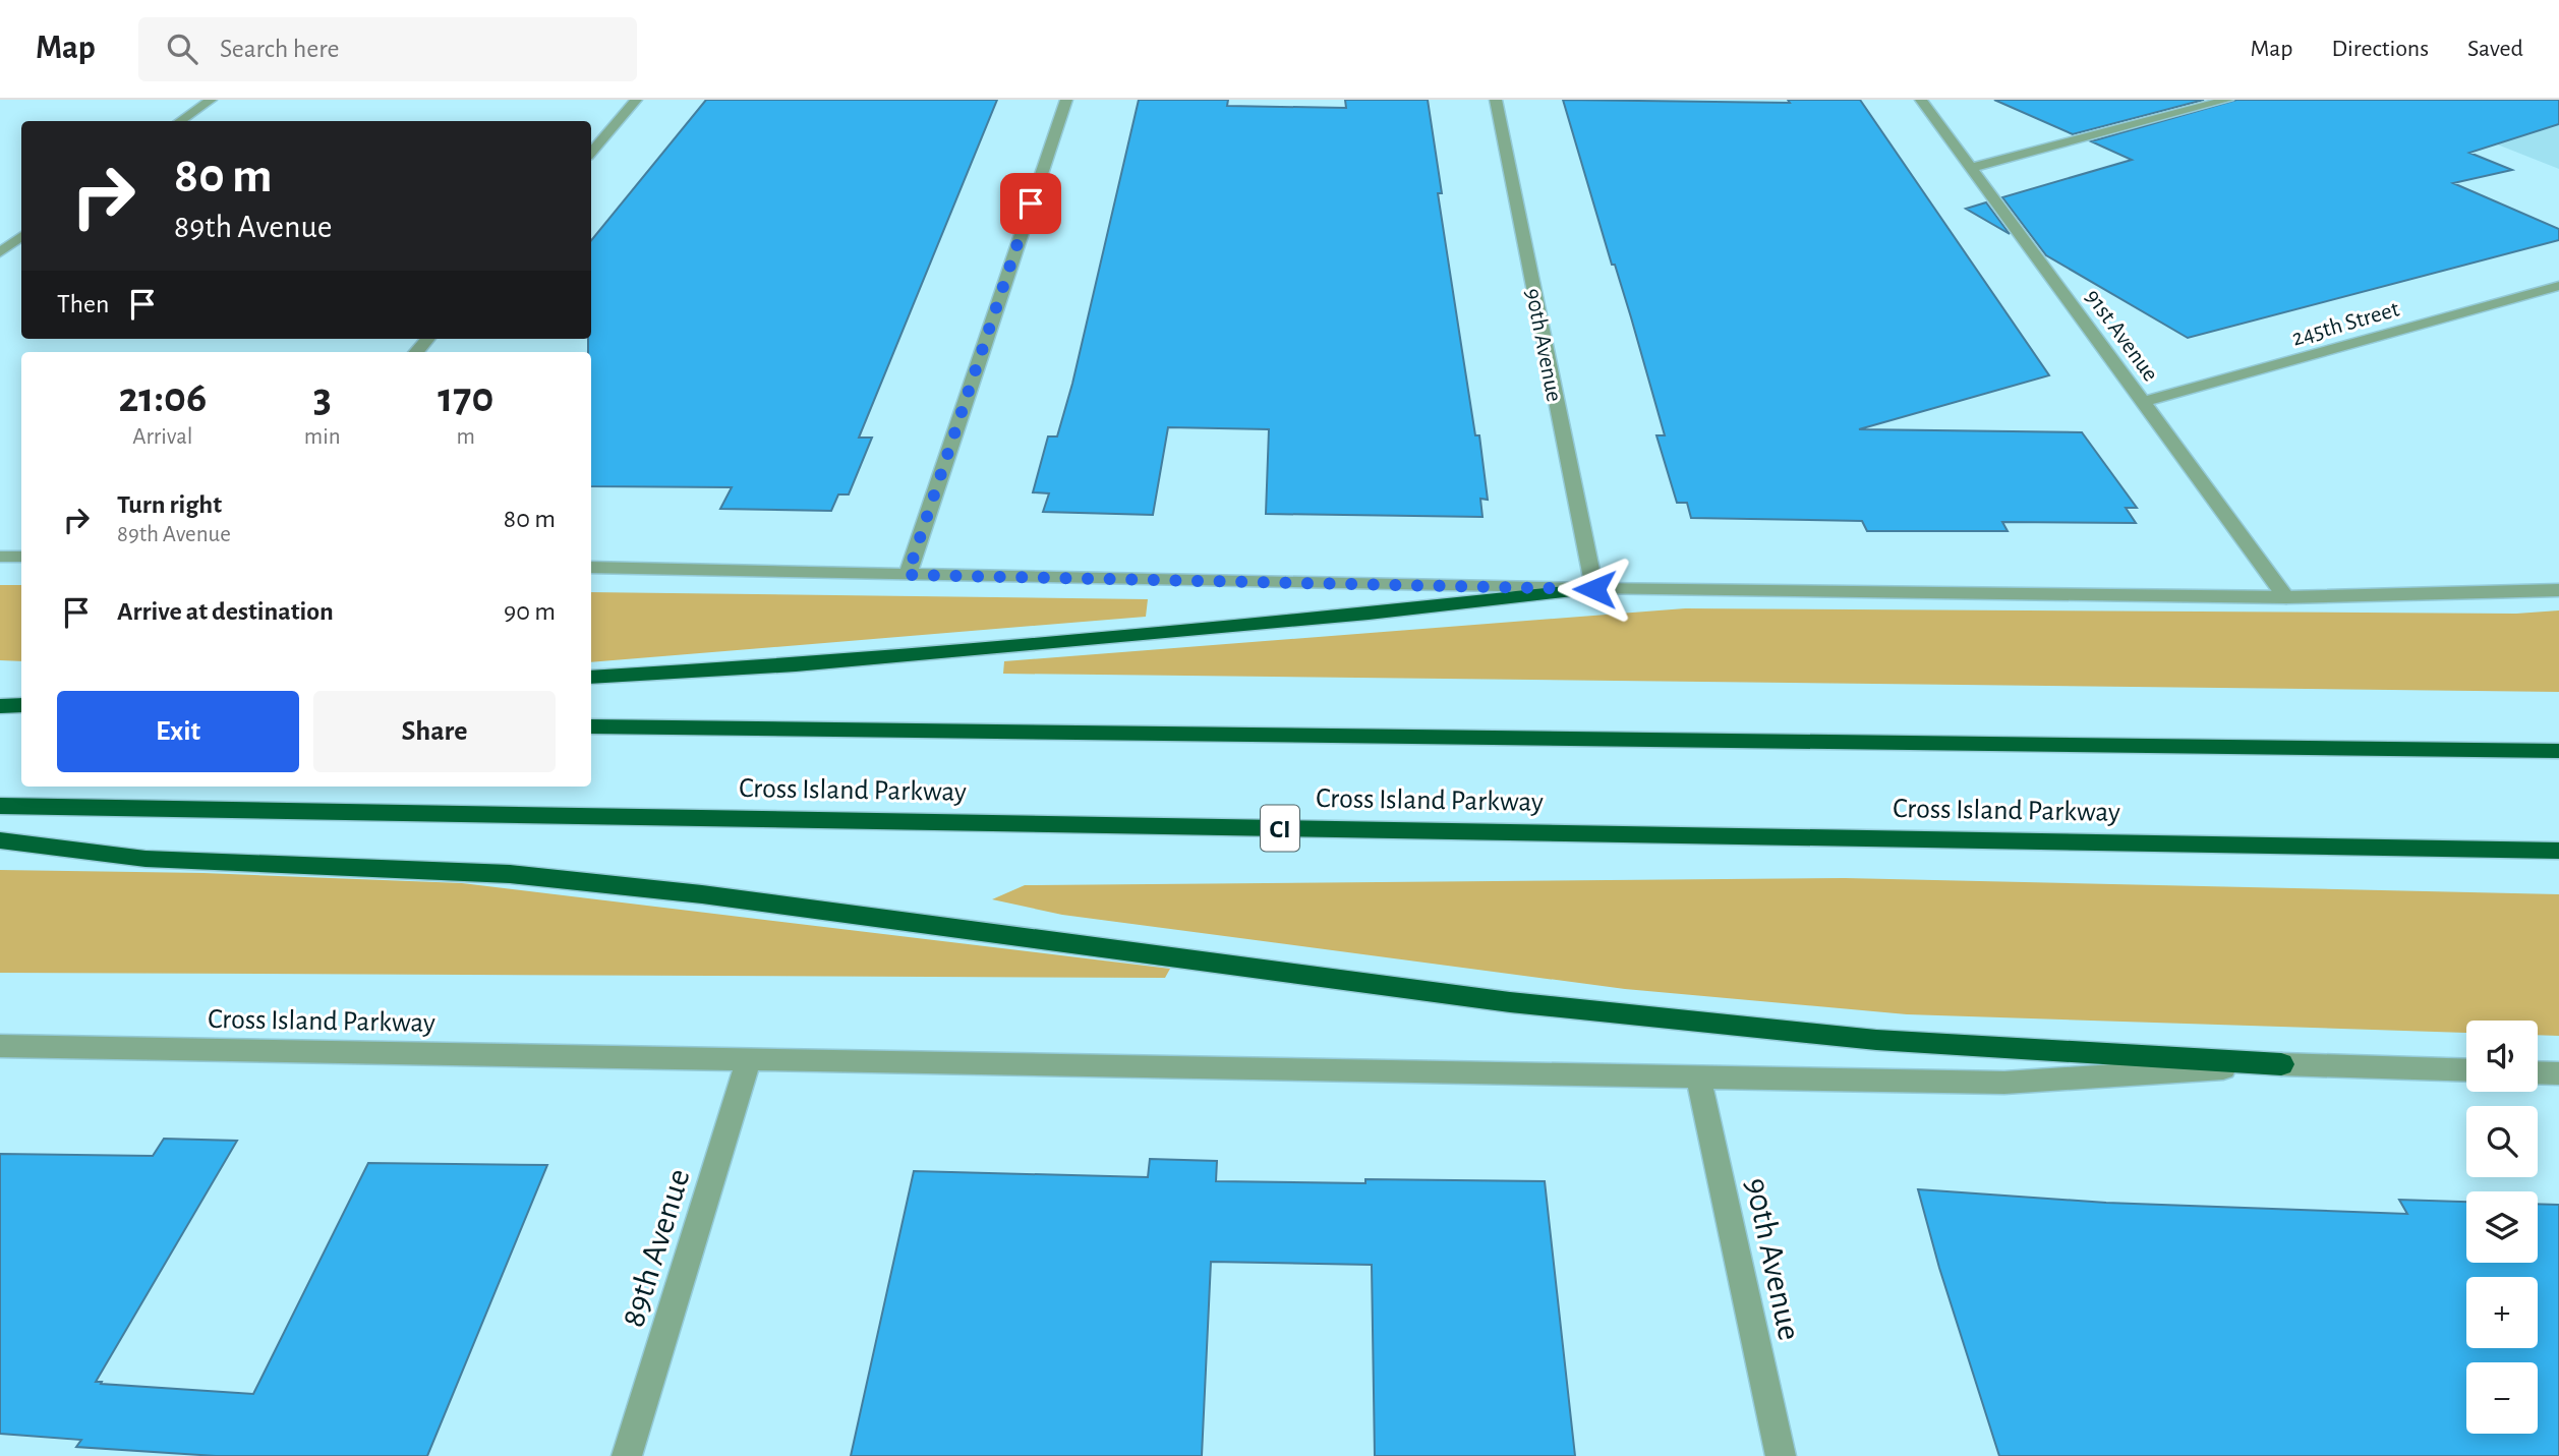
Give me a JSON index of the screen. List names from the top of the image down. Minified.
{"streets":{"highway":["Cross Island Parkway","CI"],"street":["245th Street","91st Avenue","90th Avenue","89th Avenue"]},"crossings":[["245th Street","91st Avenue"],["90th Avenue","Cross Island Parkway"],["Cross Island Parkway","89th Avenue"]],"page":{"header":"Map","search":"Search here","nav":["Map","Directions","Saved"],"turn":["80 m","89th Avenue"],"then":"Then","eta":["21:06","Arrival","3","min","170","m"],"list":[{"name":"Turn right","note":"89th Avenue","value":"80 m"},{"name":"Arrive at destination","value":"90 m"}],"buttons":["Exit","Share"],"map_buttons":["+","−"]}}
